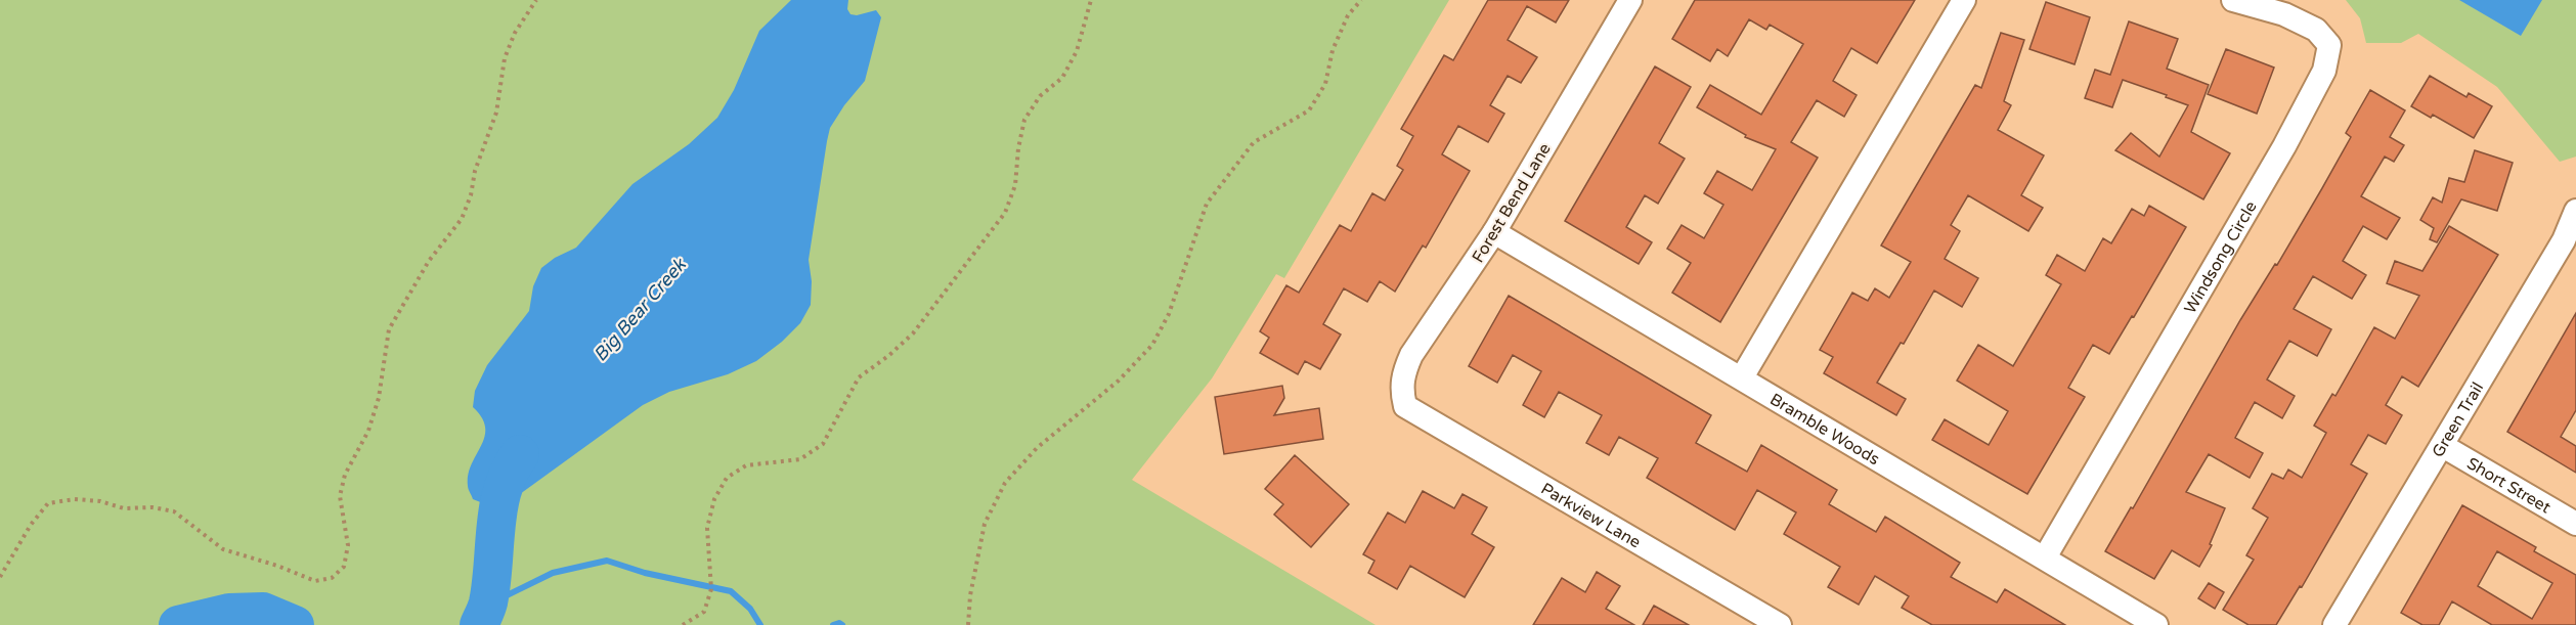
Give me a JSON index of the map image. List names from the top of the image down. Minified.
{"streets":{"street":["Forest Bend Lane","Windsong Circle","Green Trail","Bramble Woods","Short Street","Parkview Lane"]},"crossings":[["Forest Bend Lane","Bramble Woods"],["Forest Bend Lane","Parkview Lane"],["Windsong Circle","Bramble Woods"],["Green Trail","Short Street"]],"water":["Big Bear Creek"]}
